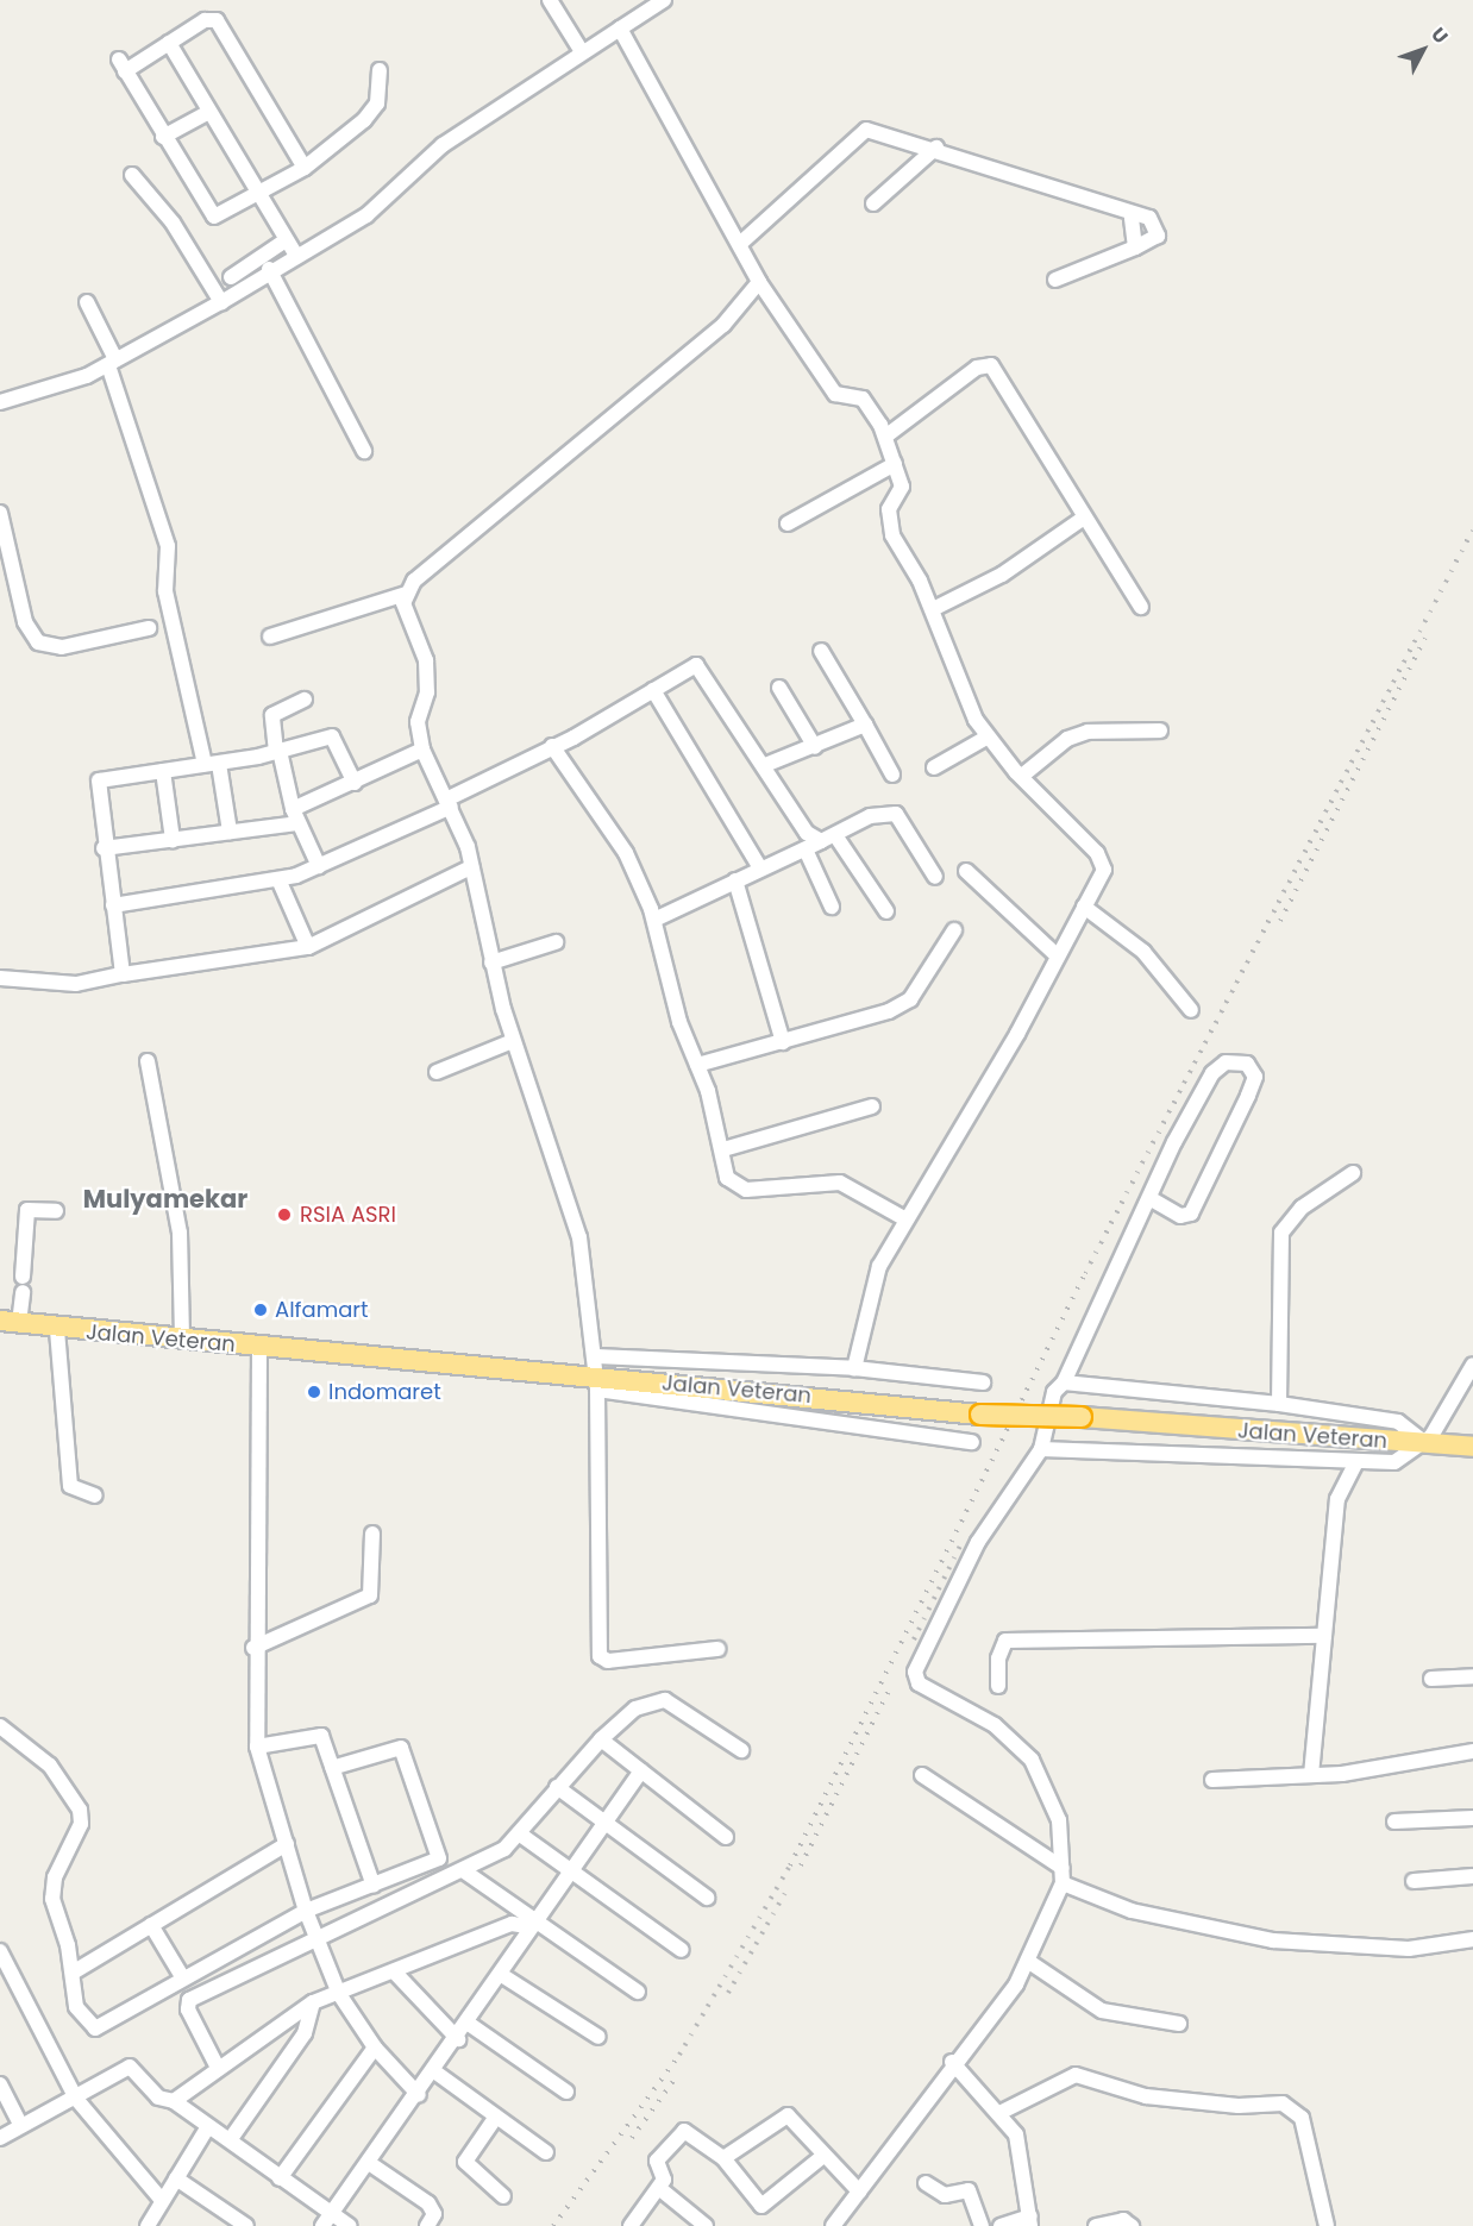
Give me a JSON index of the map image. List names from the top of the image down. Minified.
{"streets":{"highway":["Jalan Veteran"]},"districts":["Mulyamekar"],"places":["RSIA ASRI","Alfamart","Indomaret"],"north":"top right"}
